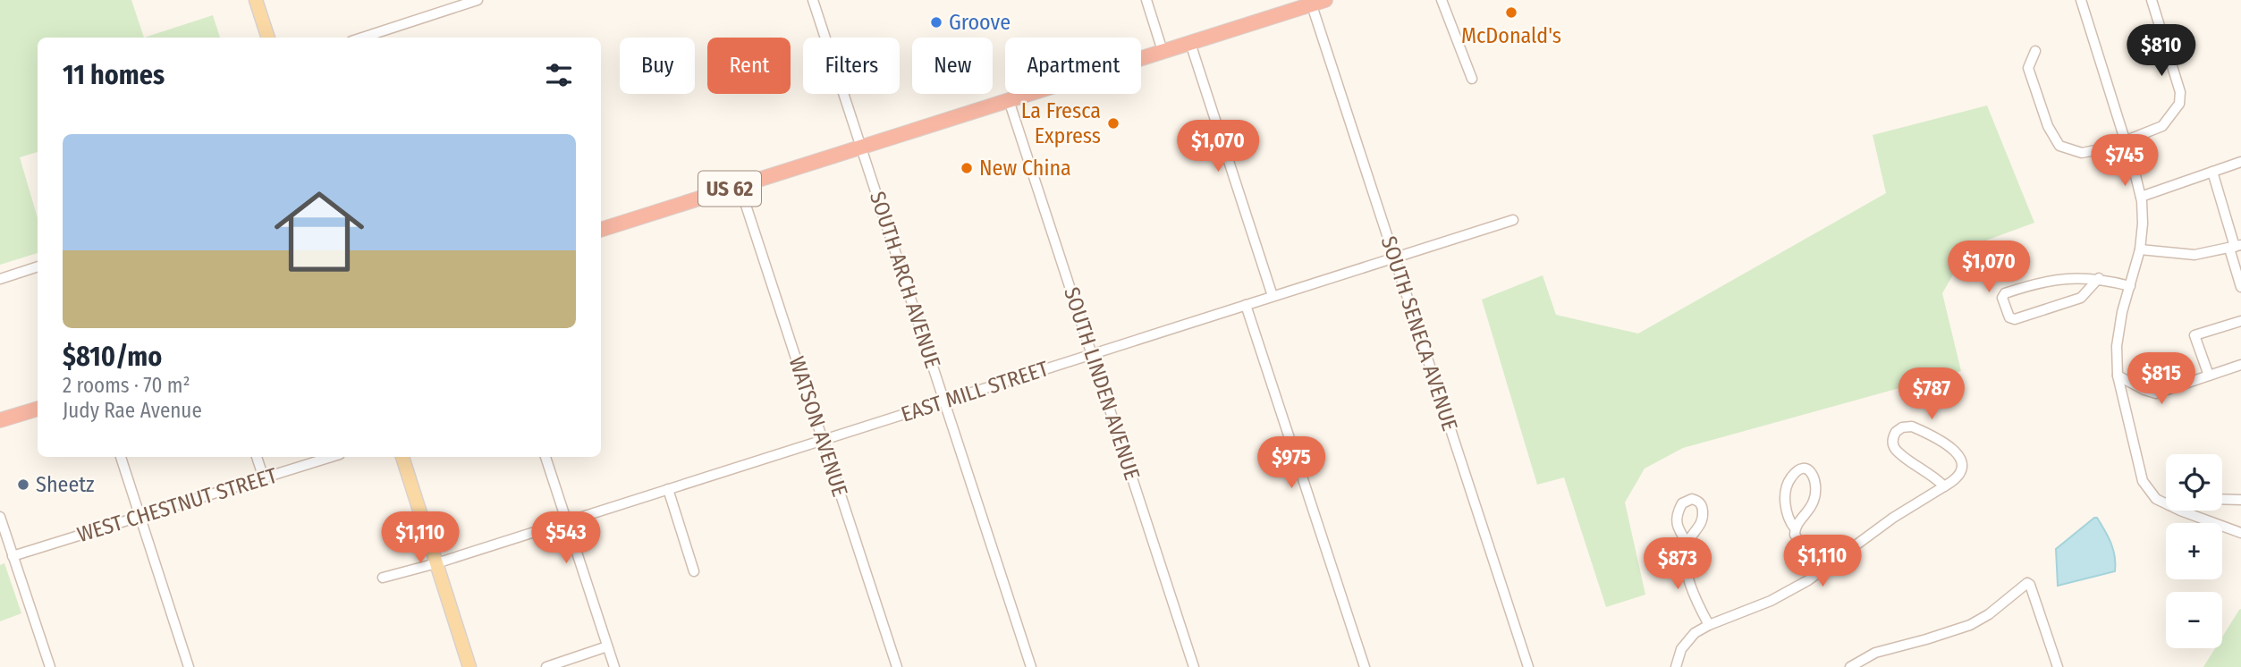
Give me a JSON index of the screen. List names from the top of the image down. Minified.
{"streets":{"highway":["US 62"],"street":["SOUTH ARCH AVENUE","SOUTH SENECA AVENUE","SOUTH LINDEN AVENUE","EAST MILL STREET","WATSON AVENUE","WEST CHESTNUT STREET"]},"crossings":[["US 62","SOUTH ARCH AVENUE"],["US 62","SOUTH SENECA AVENUE"],["US 62","SOUTH LINDEN AVENUE"],["US 62","WATSON AVENUE"],["SOUTH ARCH AVENUE","EAST MILL STREET"],["SOUTH SENECA AVENUE","EAST MILL STREET"],["SOUTH LINDEN AVENUE","EAST MILL STREET"],["EAST MILL STREET","WATSON AVENUE"]],"places":["McDonald's","Groove","La Fresca Express","New China","Sheetz"],"page":{"price":["$810","$1,070","$745","$1,070","$815","$787","$975","$1,110","$543","$1,110","$873"],"chip":["Buy","Rent","Filters","New","Apartment"],"heading":"11 homes","list":[{"name":"$810/mo","note":"2 rooms · 70 m² · Judy Rae Avenue"}],"map_buttons":["+","−"]}}
